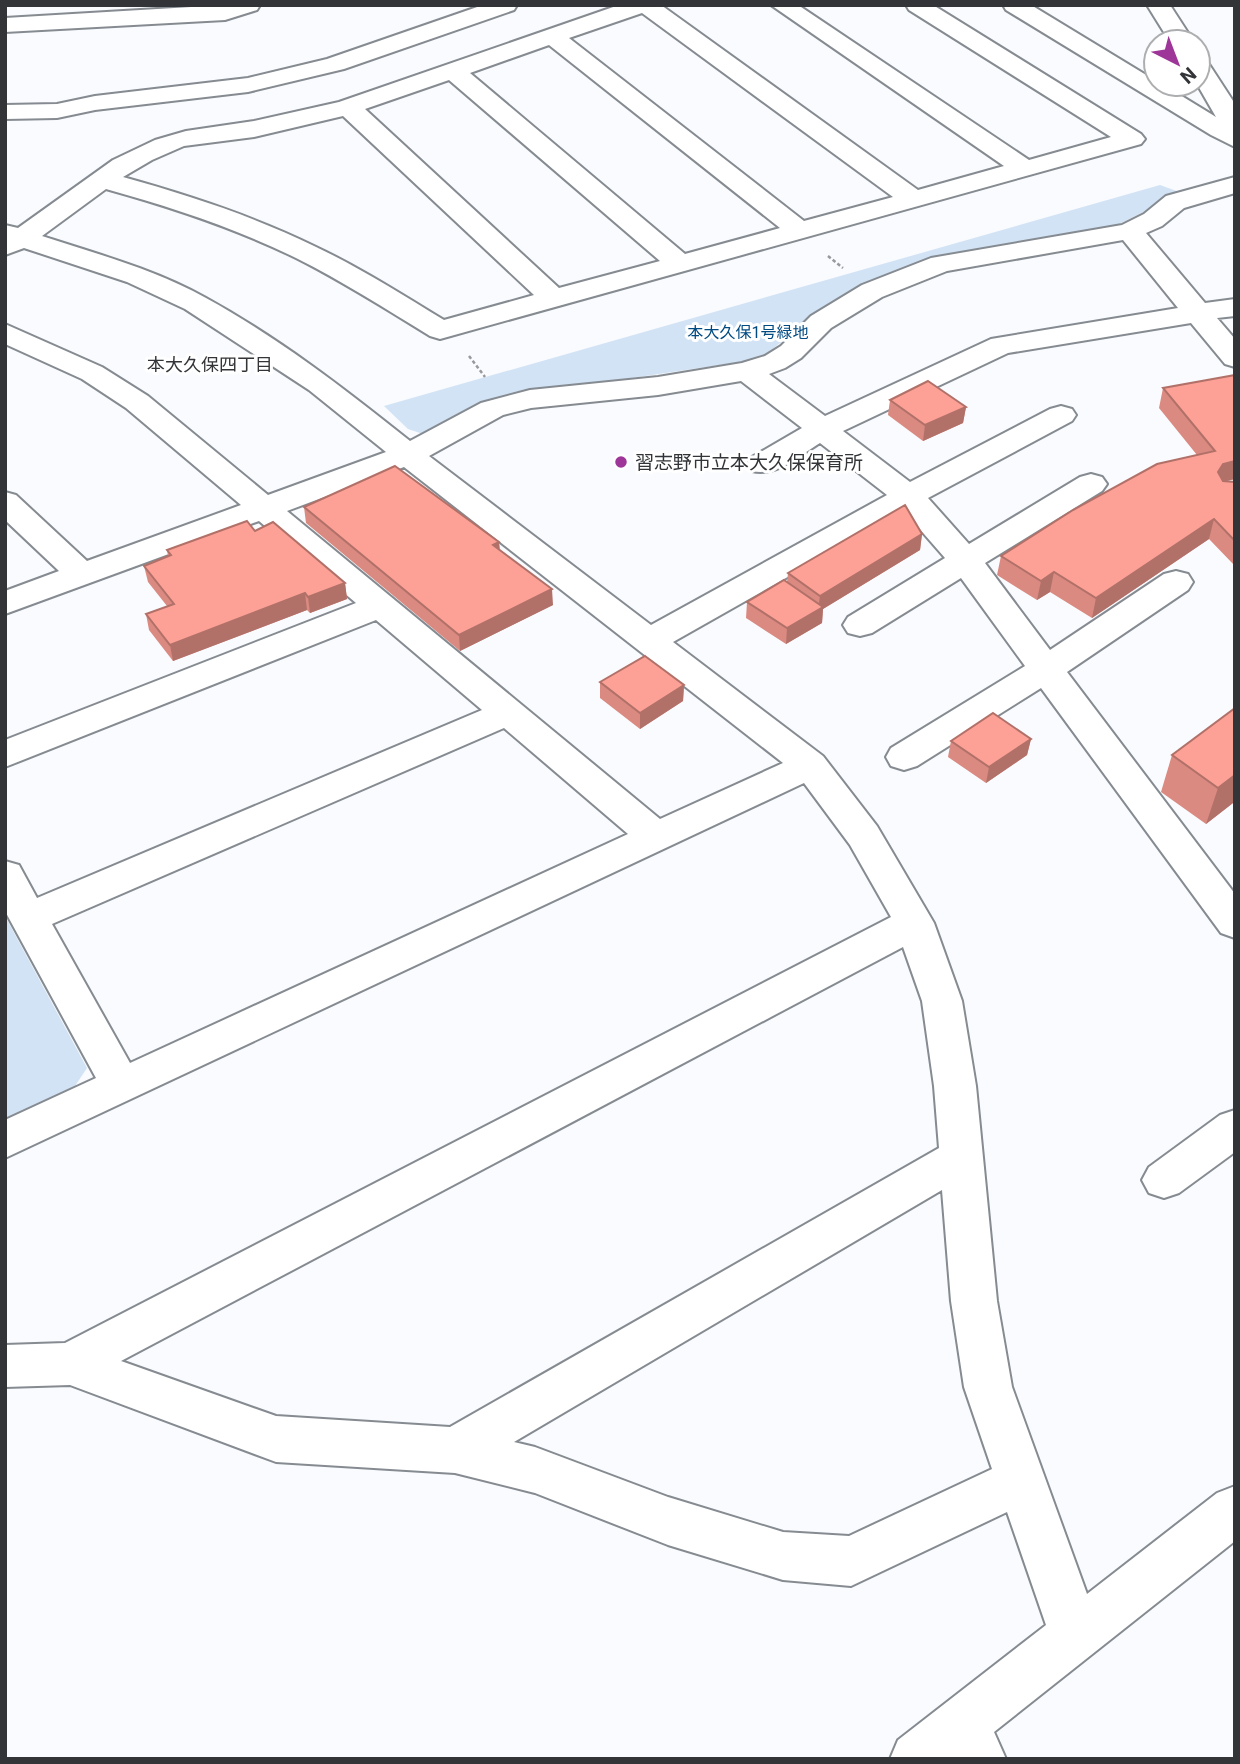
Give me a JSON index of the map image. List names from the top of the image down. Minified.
{"districts":["本大久保四丁目"],"parks":["本大久保1号緑地"],"places":["習志野市立本大久保保育所"],"north":"bottom right"}
